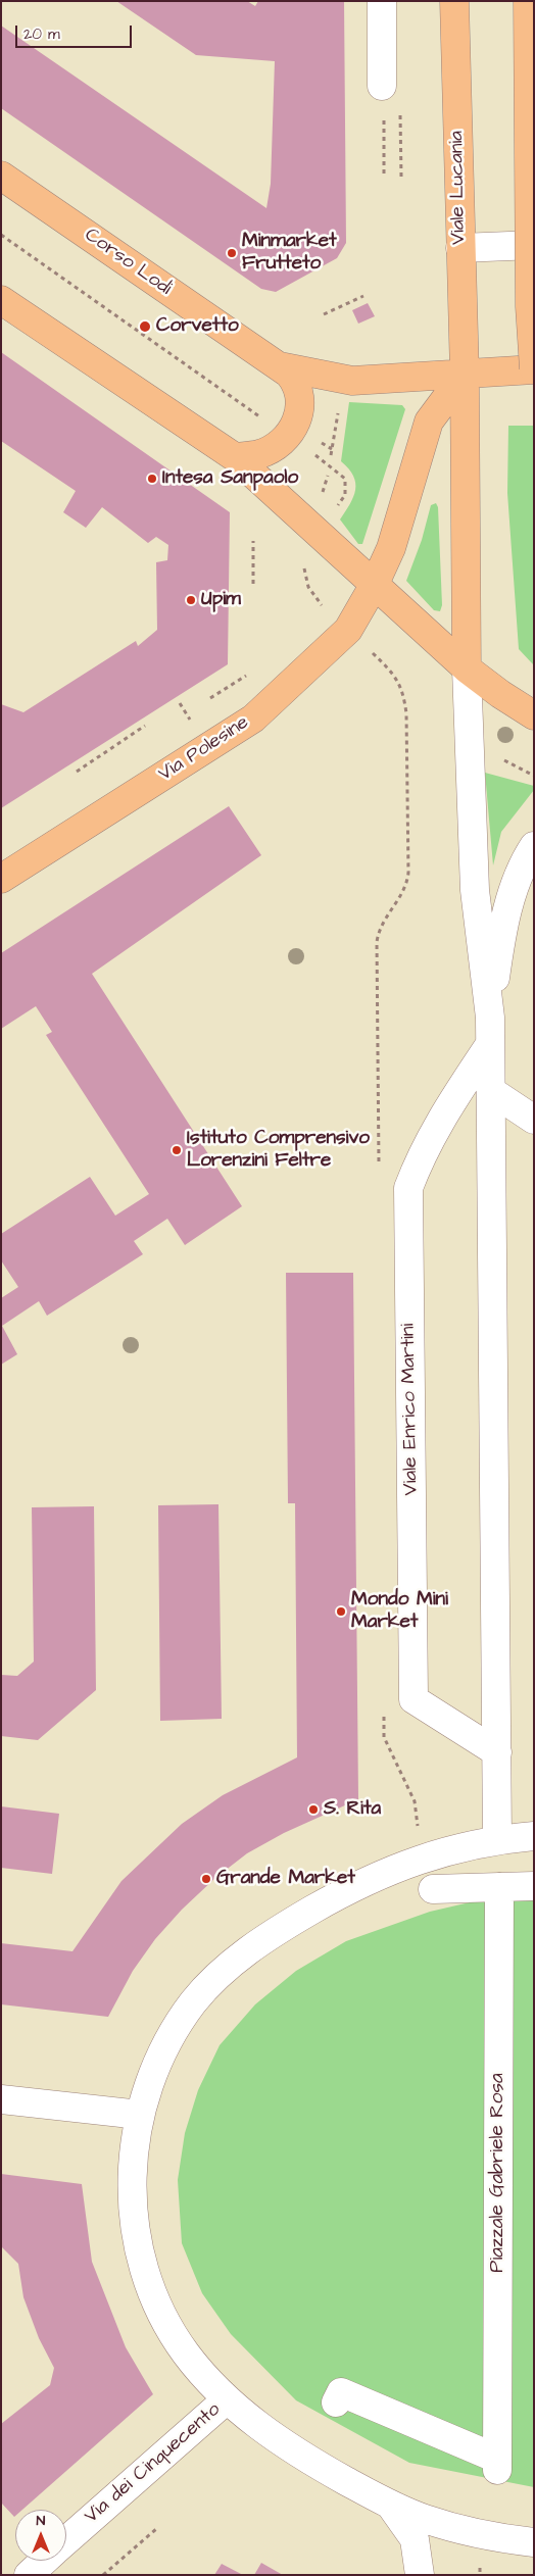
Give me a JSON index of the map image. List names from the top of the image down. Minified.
{"streets":{"main road":["Viale Lucania","Corso Lodi","Via Polesine"],"street":["Viale Enrico Martini","Piazzale Gabriele Rosa","Via dei Cinquecento"]},"crossings":[["Viale Lucania","Via Polesine"]],"places":["Minmarket Frutteto","Corvetto","Intesa Sanpaolo","Upim","Istituto Comprensivo Lorenzini Feltre","Mondo Mini Market","S. Rita","Grande Market"],"scale_bar":"20 m","north":"top"}
